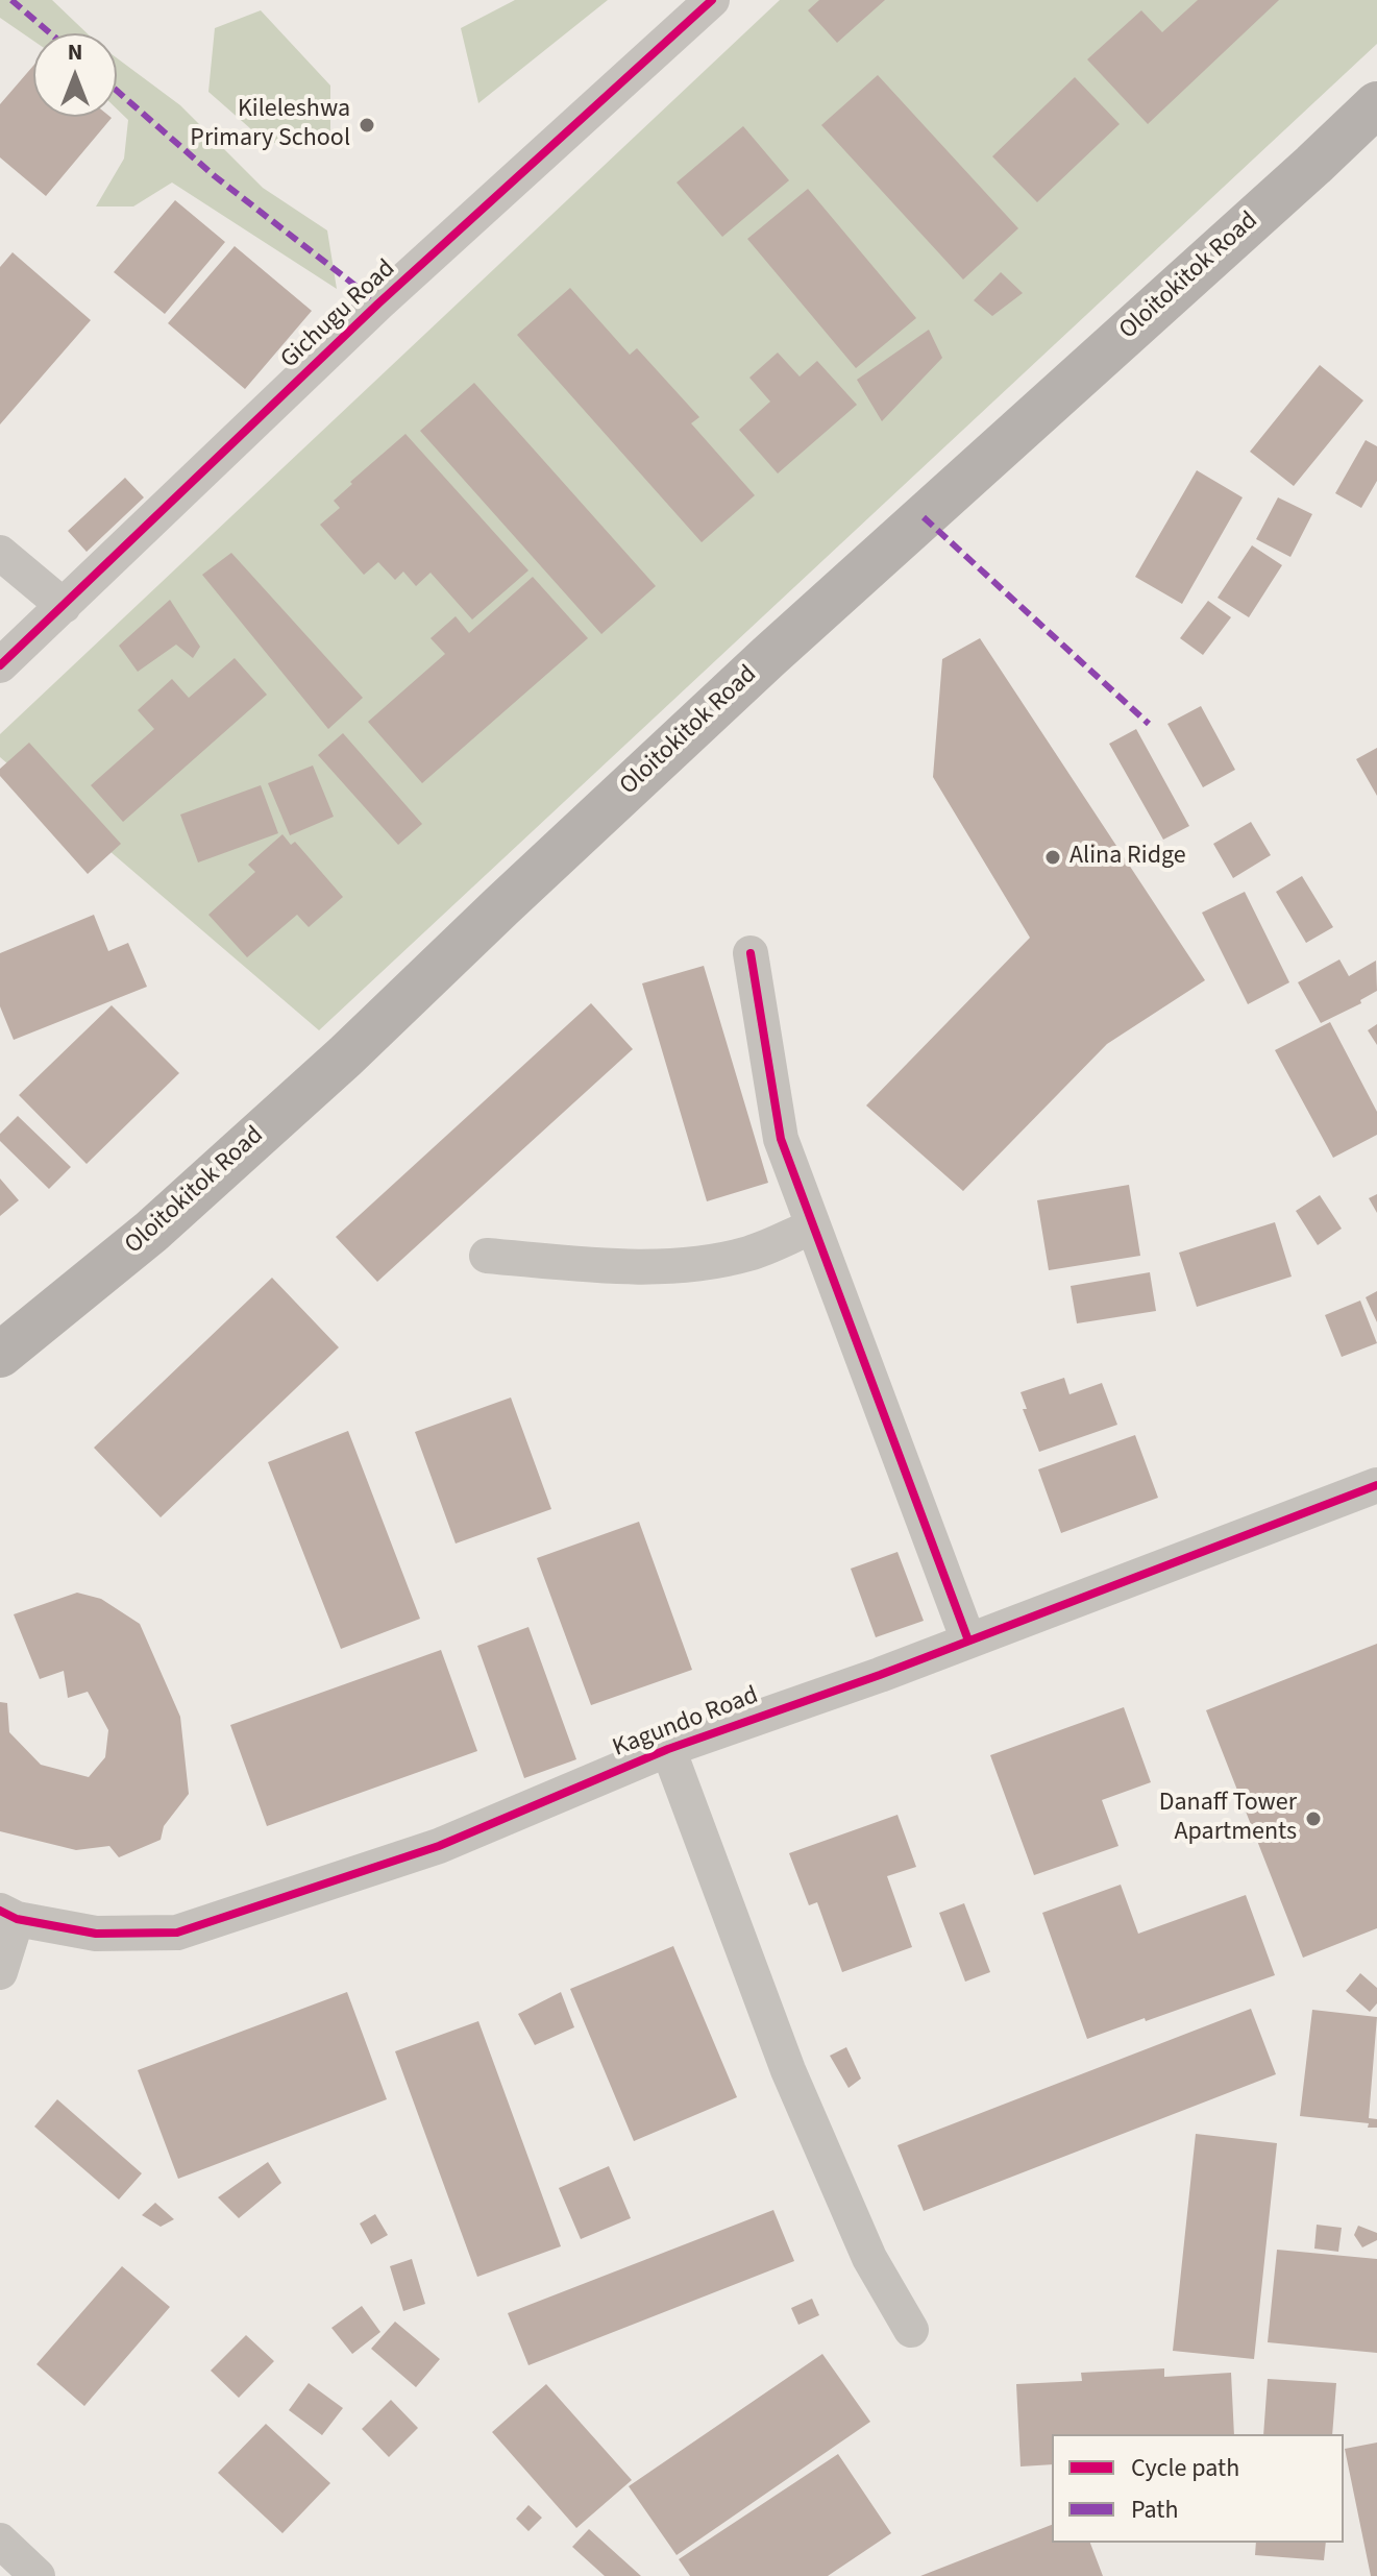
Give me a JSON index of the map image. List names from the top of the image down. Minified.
{"streets":{"main road":["Oloitokitok Road"],"street":["Gichugu Road","Kagundo Road"]},"places":["Kileleshwa Primary School","Alina Ridge","Danaff Tower Apartments"],"legend":["Cycle path","Path"],"north":"top"}
